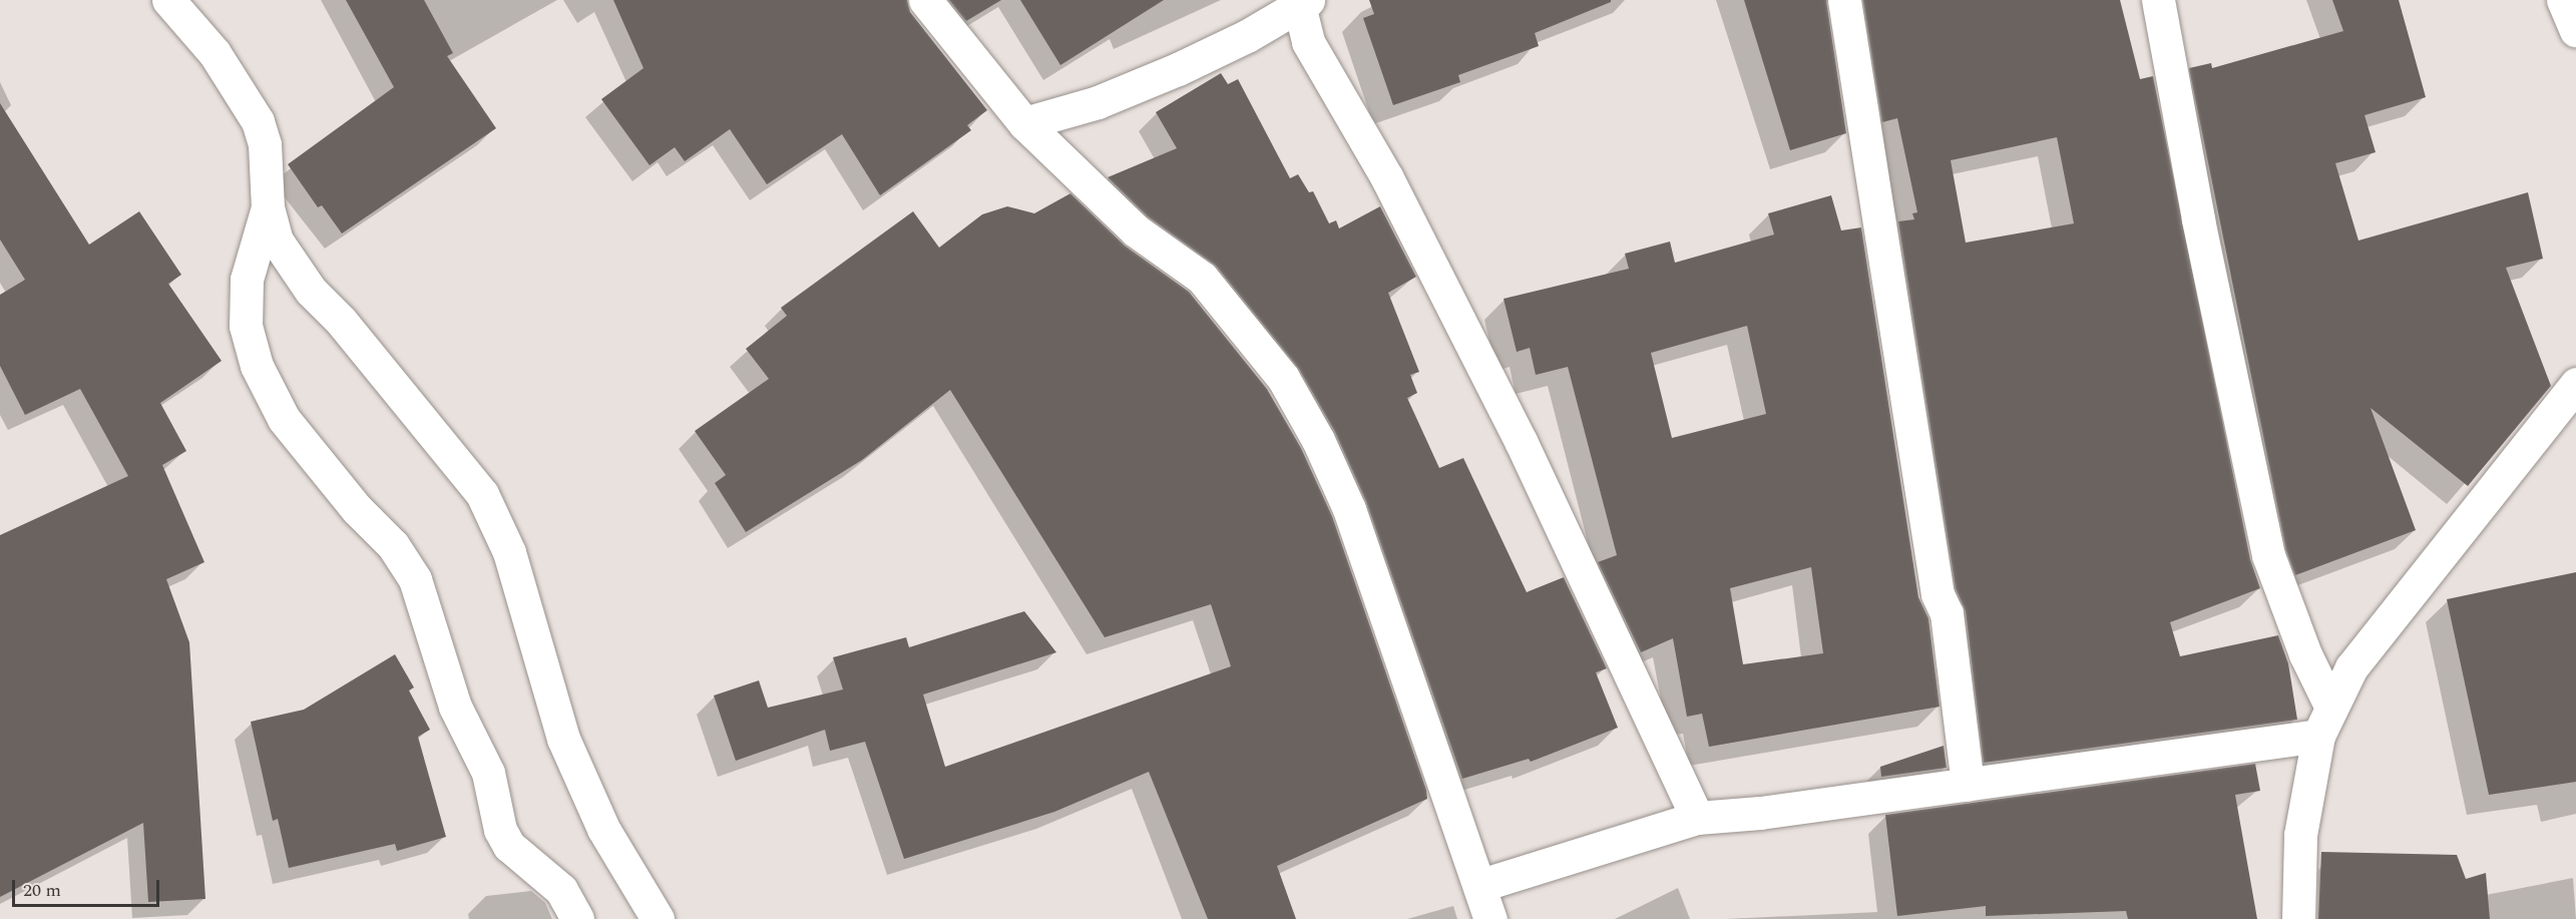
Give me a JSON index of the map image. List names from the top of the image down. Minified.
{"scale_bar":"20 m"}
